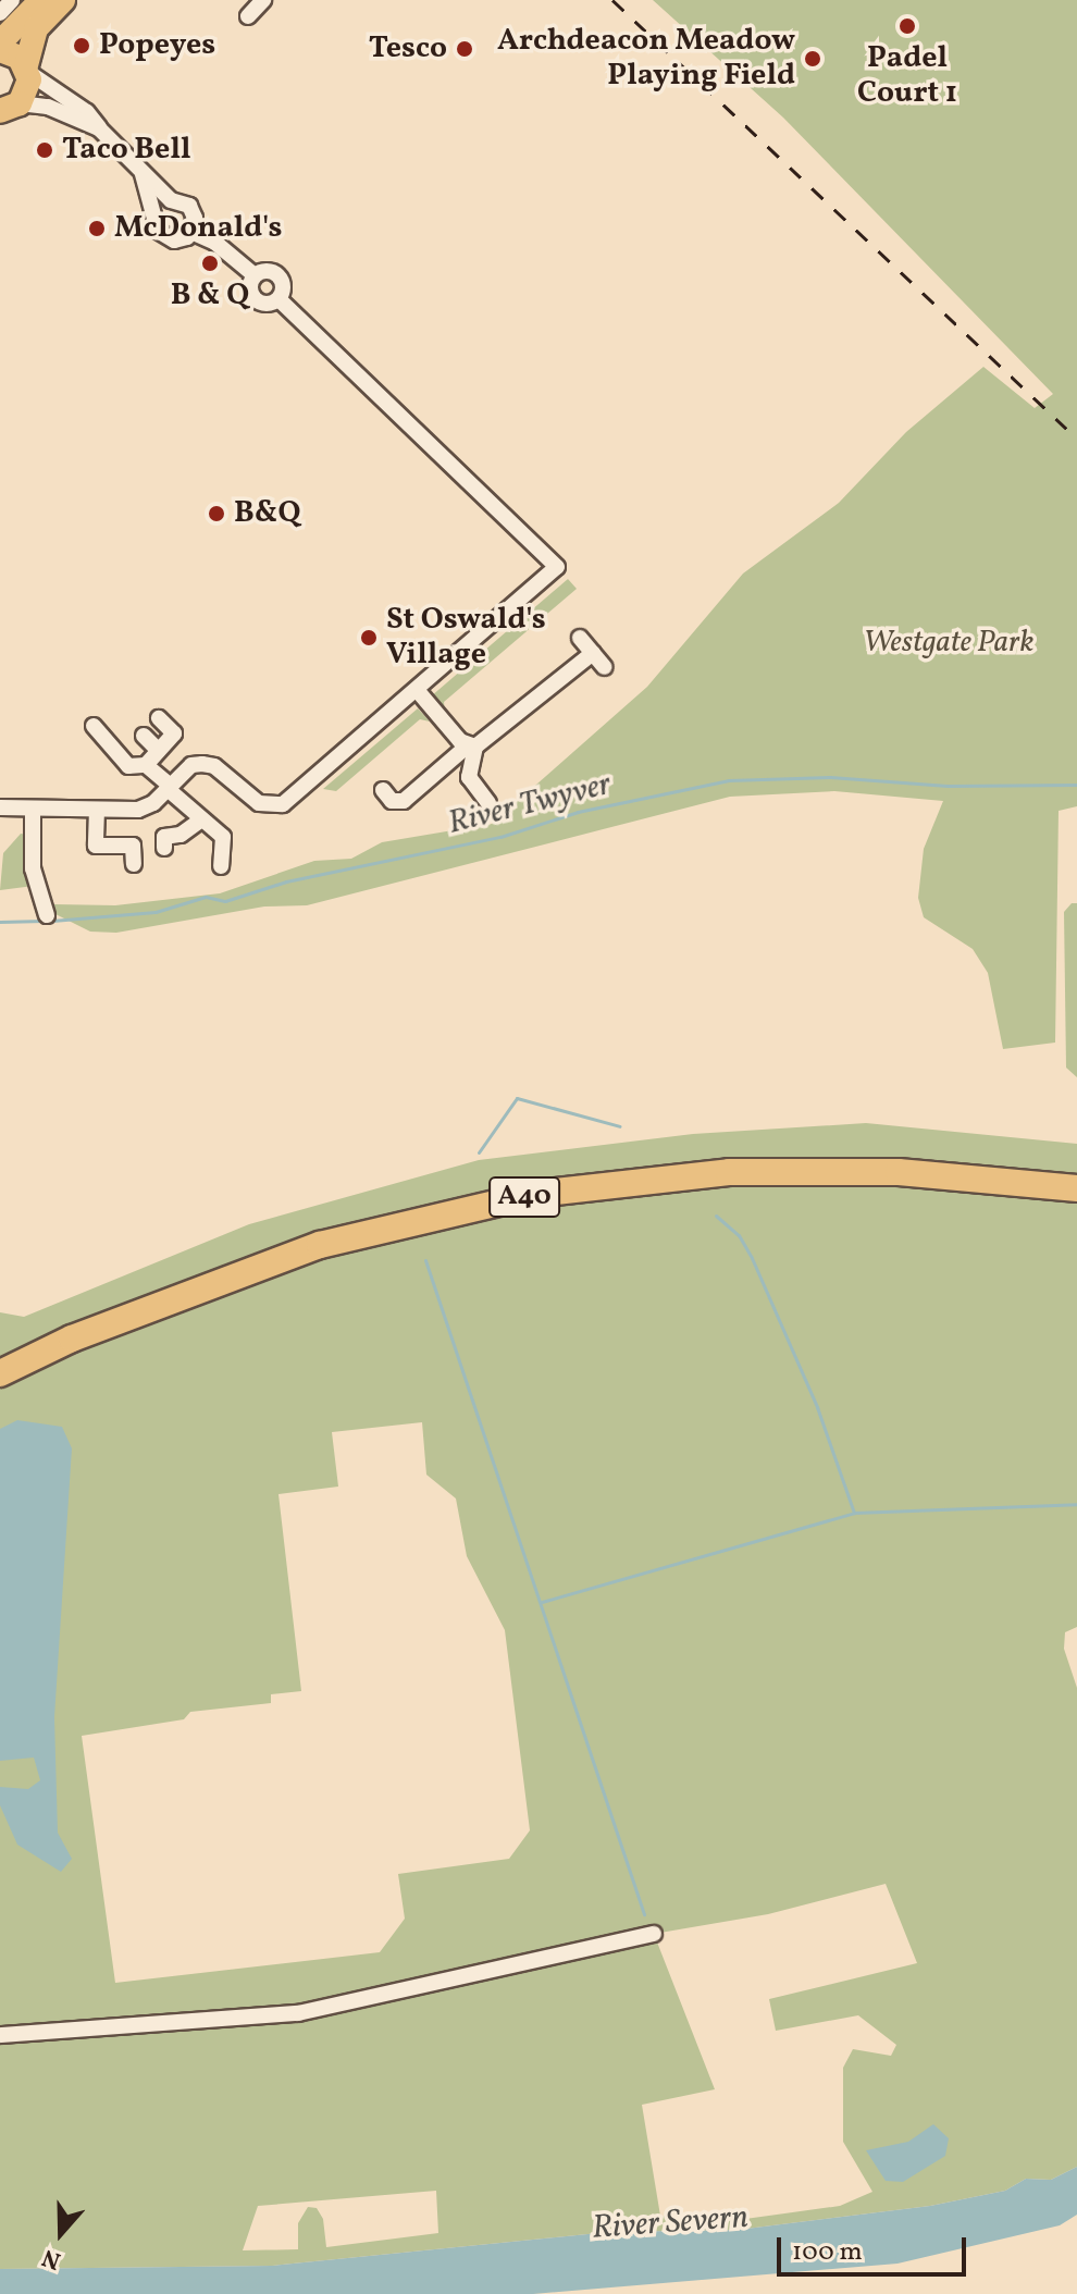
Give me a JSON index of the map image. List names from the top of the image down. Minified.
{"streets":{"highway":["A40"]},"water":["River Twyver","River Severn"],"parks":["Westgate Park"],"places":["Padel Court 1","Popeyes","Tesco","Archdeacon Meadow Playing Field","Taco Bell","McDonald's","B & Q","B&Q","St Oswald's Village"],"scale_bar":"100 m","north":"bottom"}
